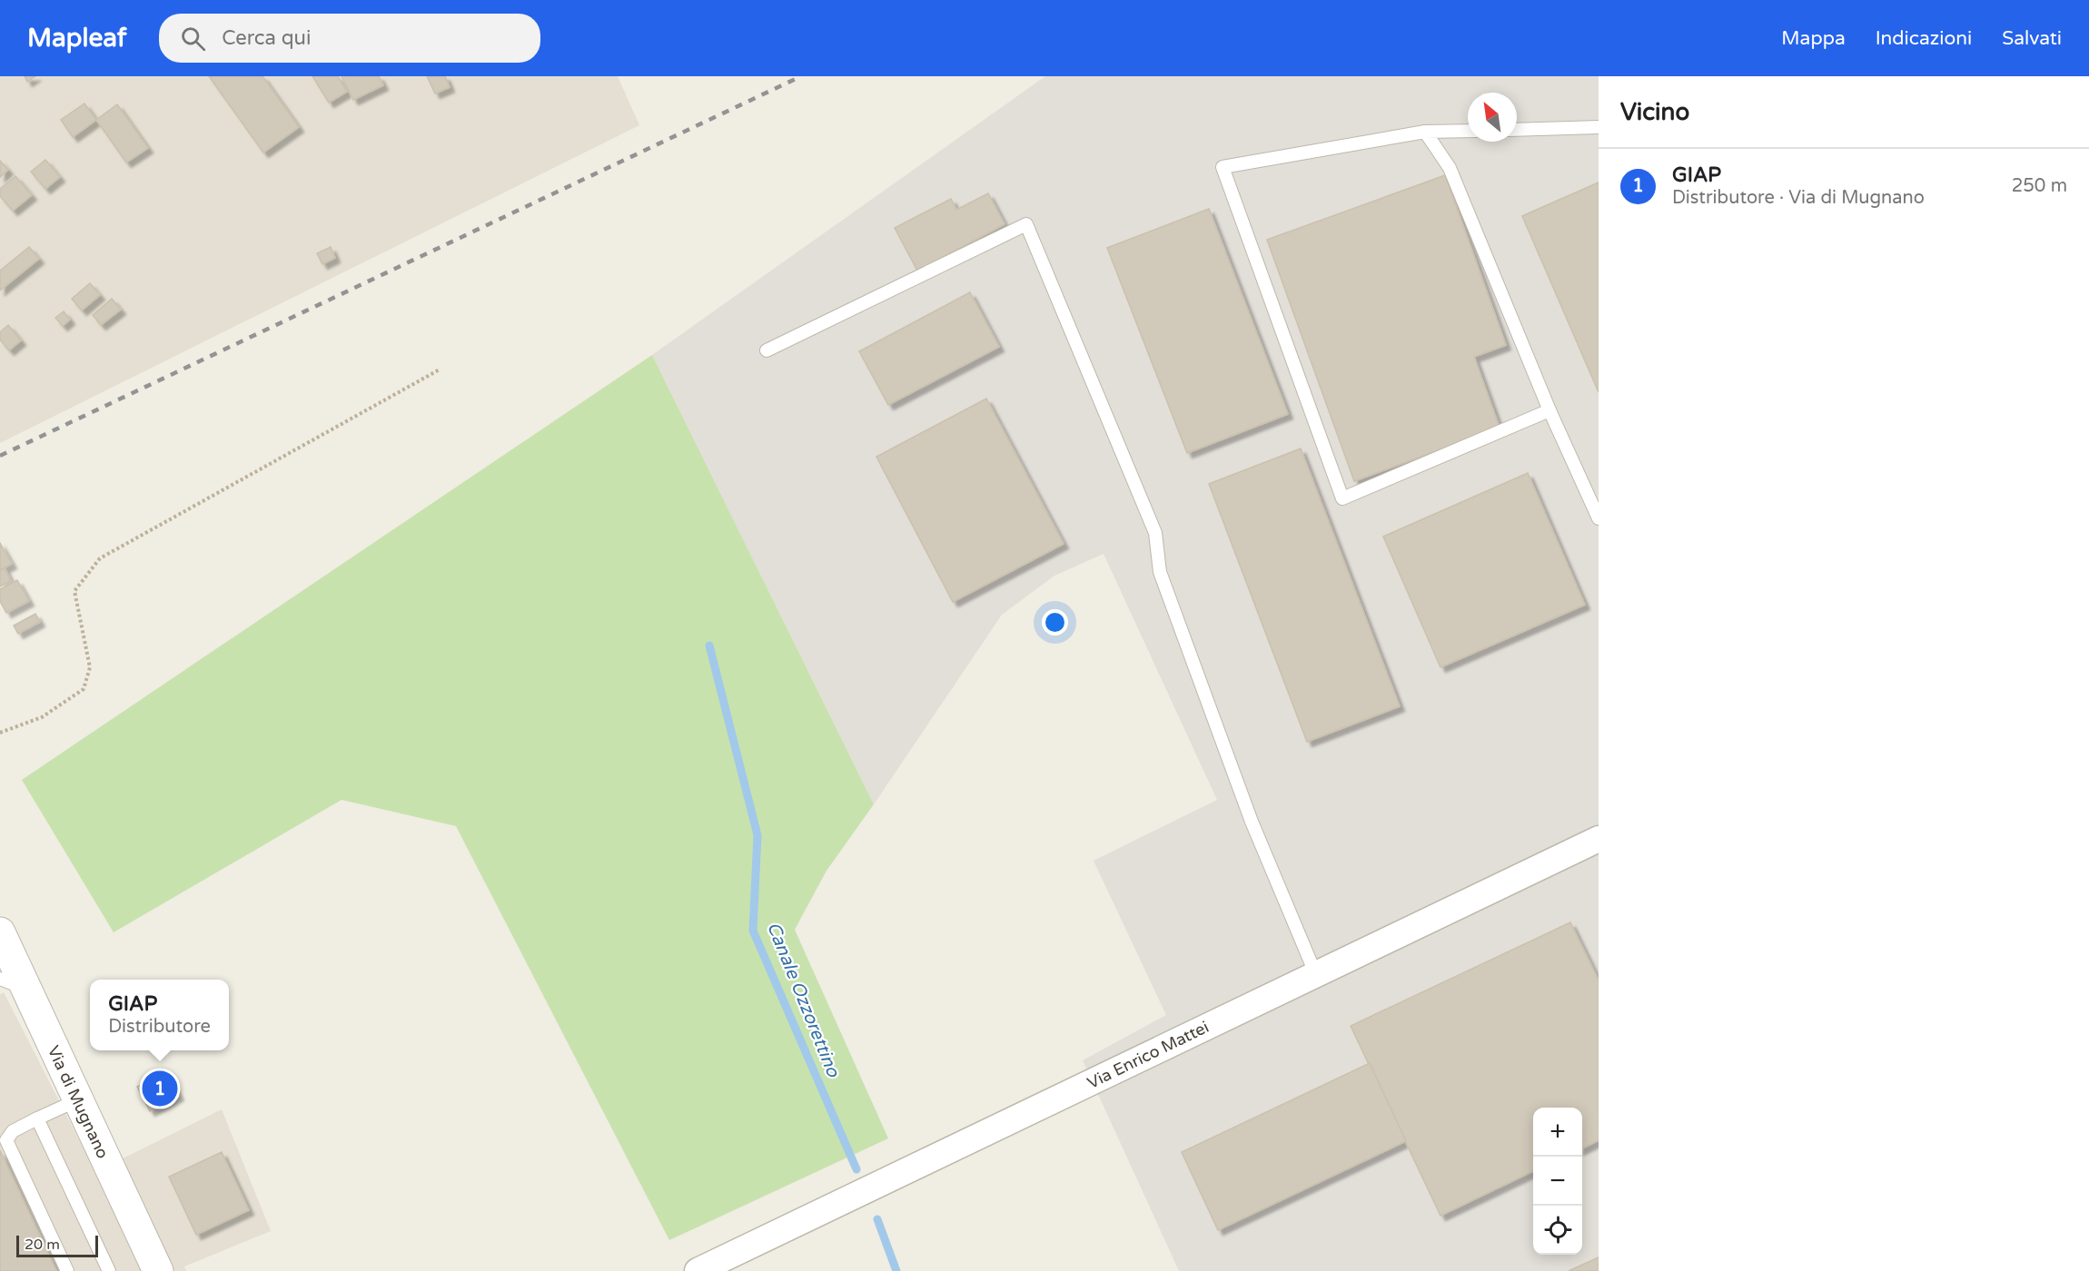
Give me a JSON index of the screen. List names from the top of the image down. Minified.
{"streets":{"street":["Via Enrico Mattei","Via di Mugnano"]},"water":["Canale Ozzorettino"],"scale_bar":"20 m","north":"top left","page":{"header":"Mapleaf","search":"Cerca qui","nav":["Mappa","Indicazioni","Salvati"],"heading":"Vicino","list":[{"mark":"1","name":"GIAP","note":"Distributore · Via di Mugnano","value":"250 m"}],"popup":["GIAP","Distributore"],"pins":"1","map_buttons":["+","−"],"scale":"20 m"}}
